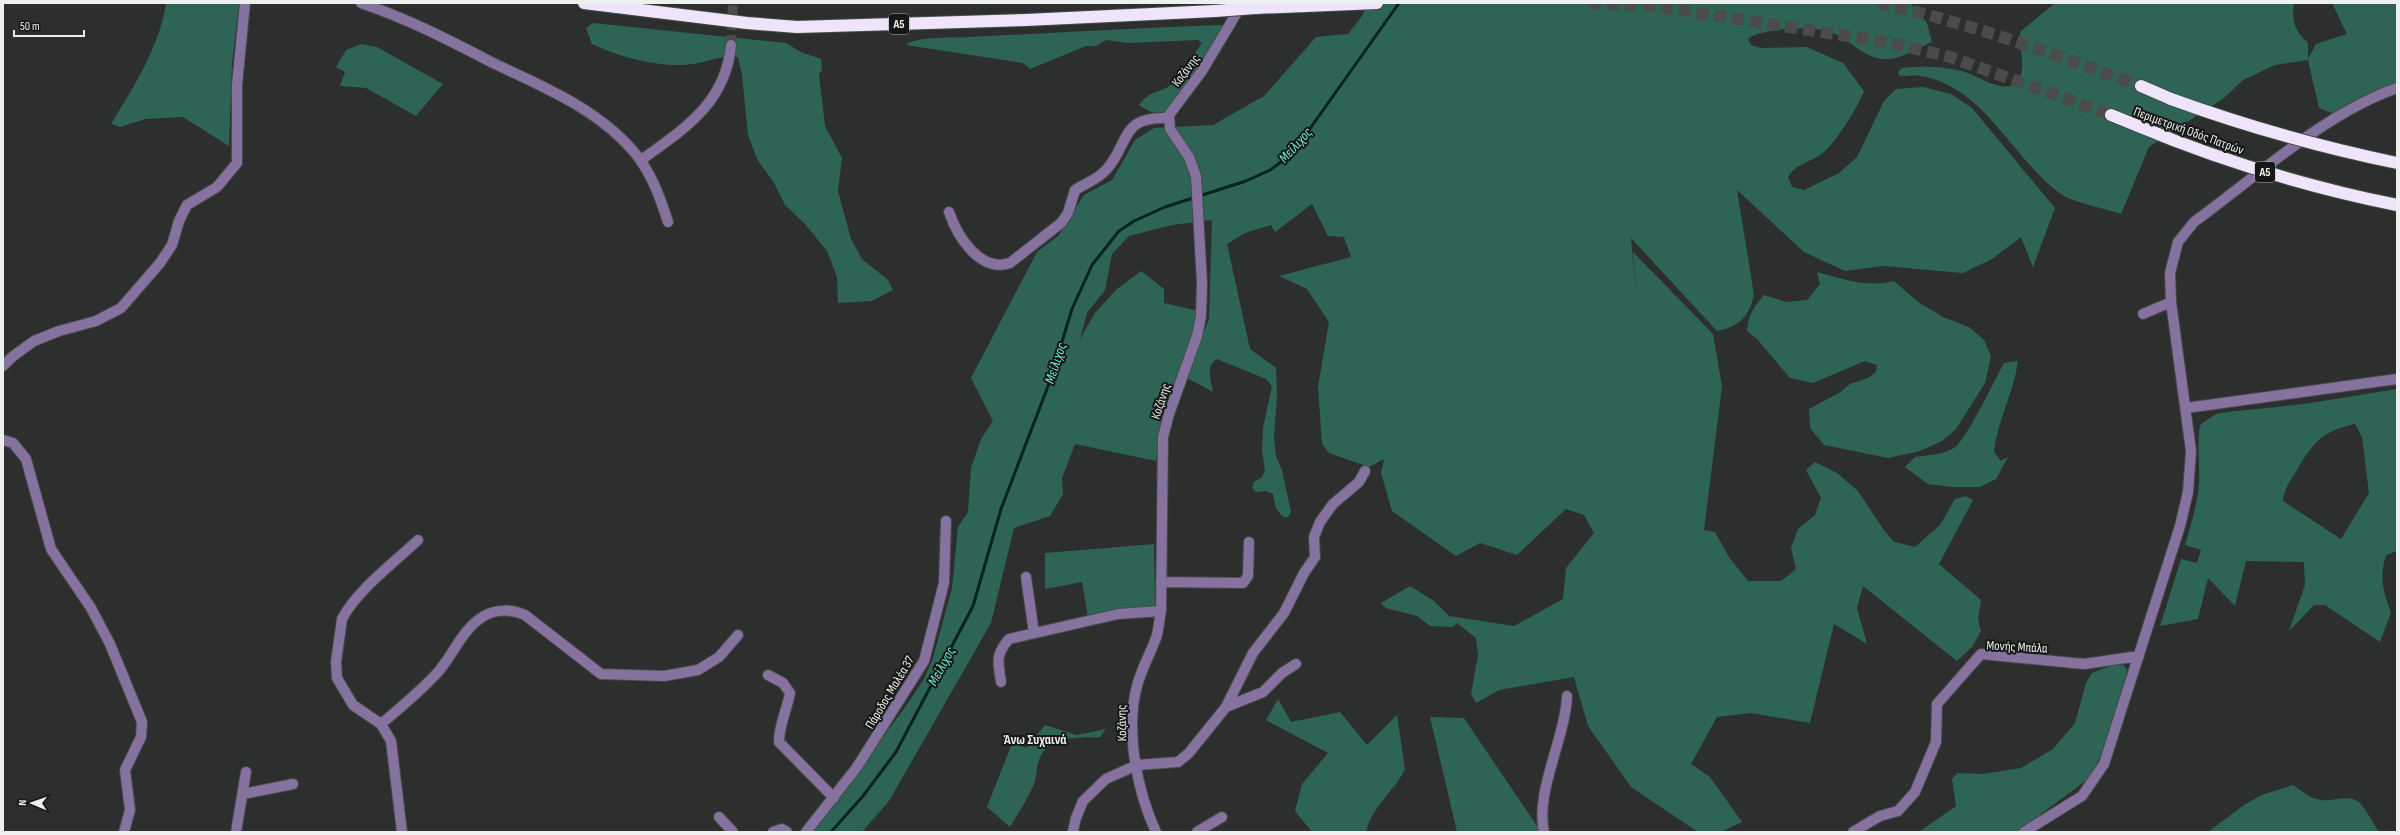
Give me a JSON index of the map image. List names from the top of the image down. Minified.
{"streets":{"highway":["Α5","Περιμετρική Οδός Πατρών"],"street":["Κοζάνης","Μονής Μπάλα","Πάροδος Μαλέα 37"]},"districts":["Άνω Συχαινά"],"water":["Μείλιχος"],"scale_bar":"50 m","north":"left"}
